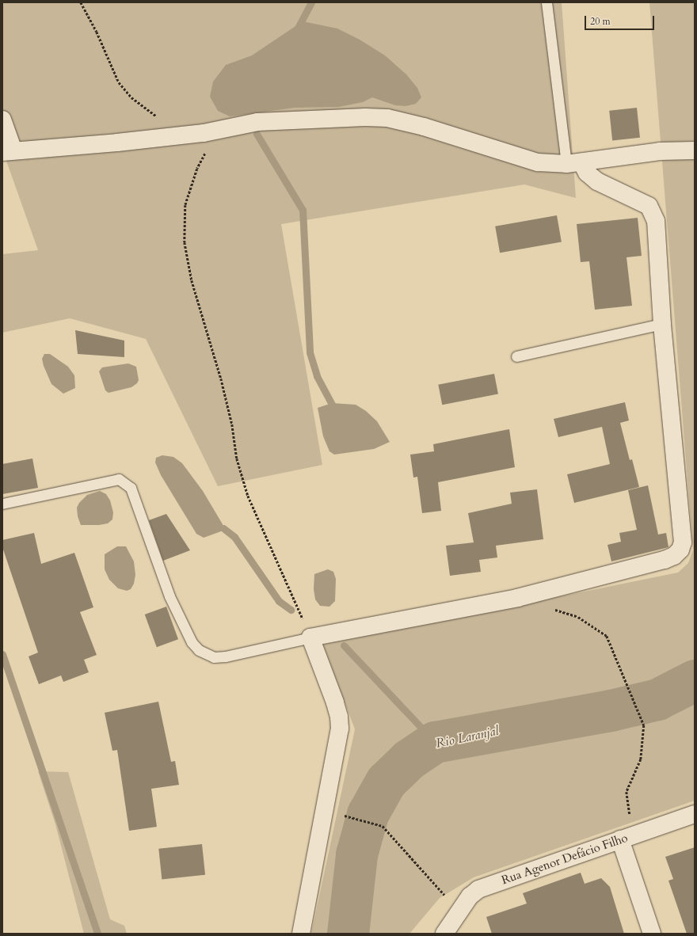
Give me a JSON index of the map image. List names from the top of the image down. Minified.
{"streets":{"street":["Rua Agenor Defácio Filho"]},"water":["Rio Laranjal"],"scale_bar":"20 m"}
